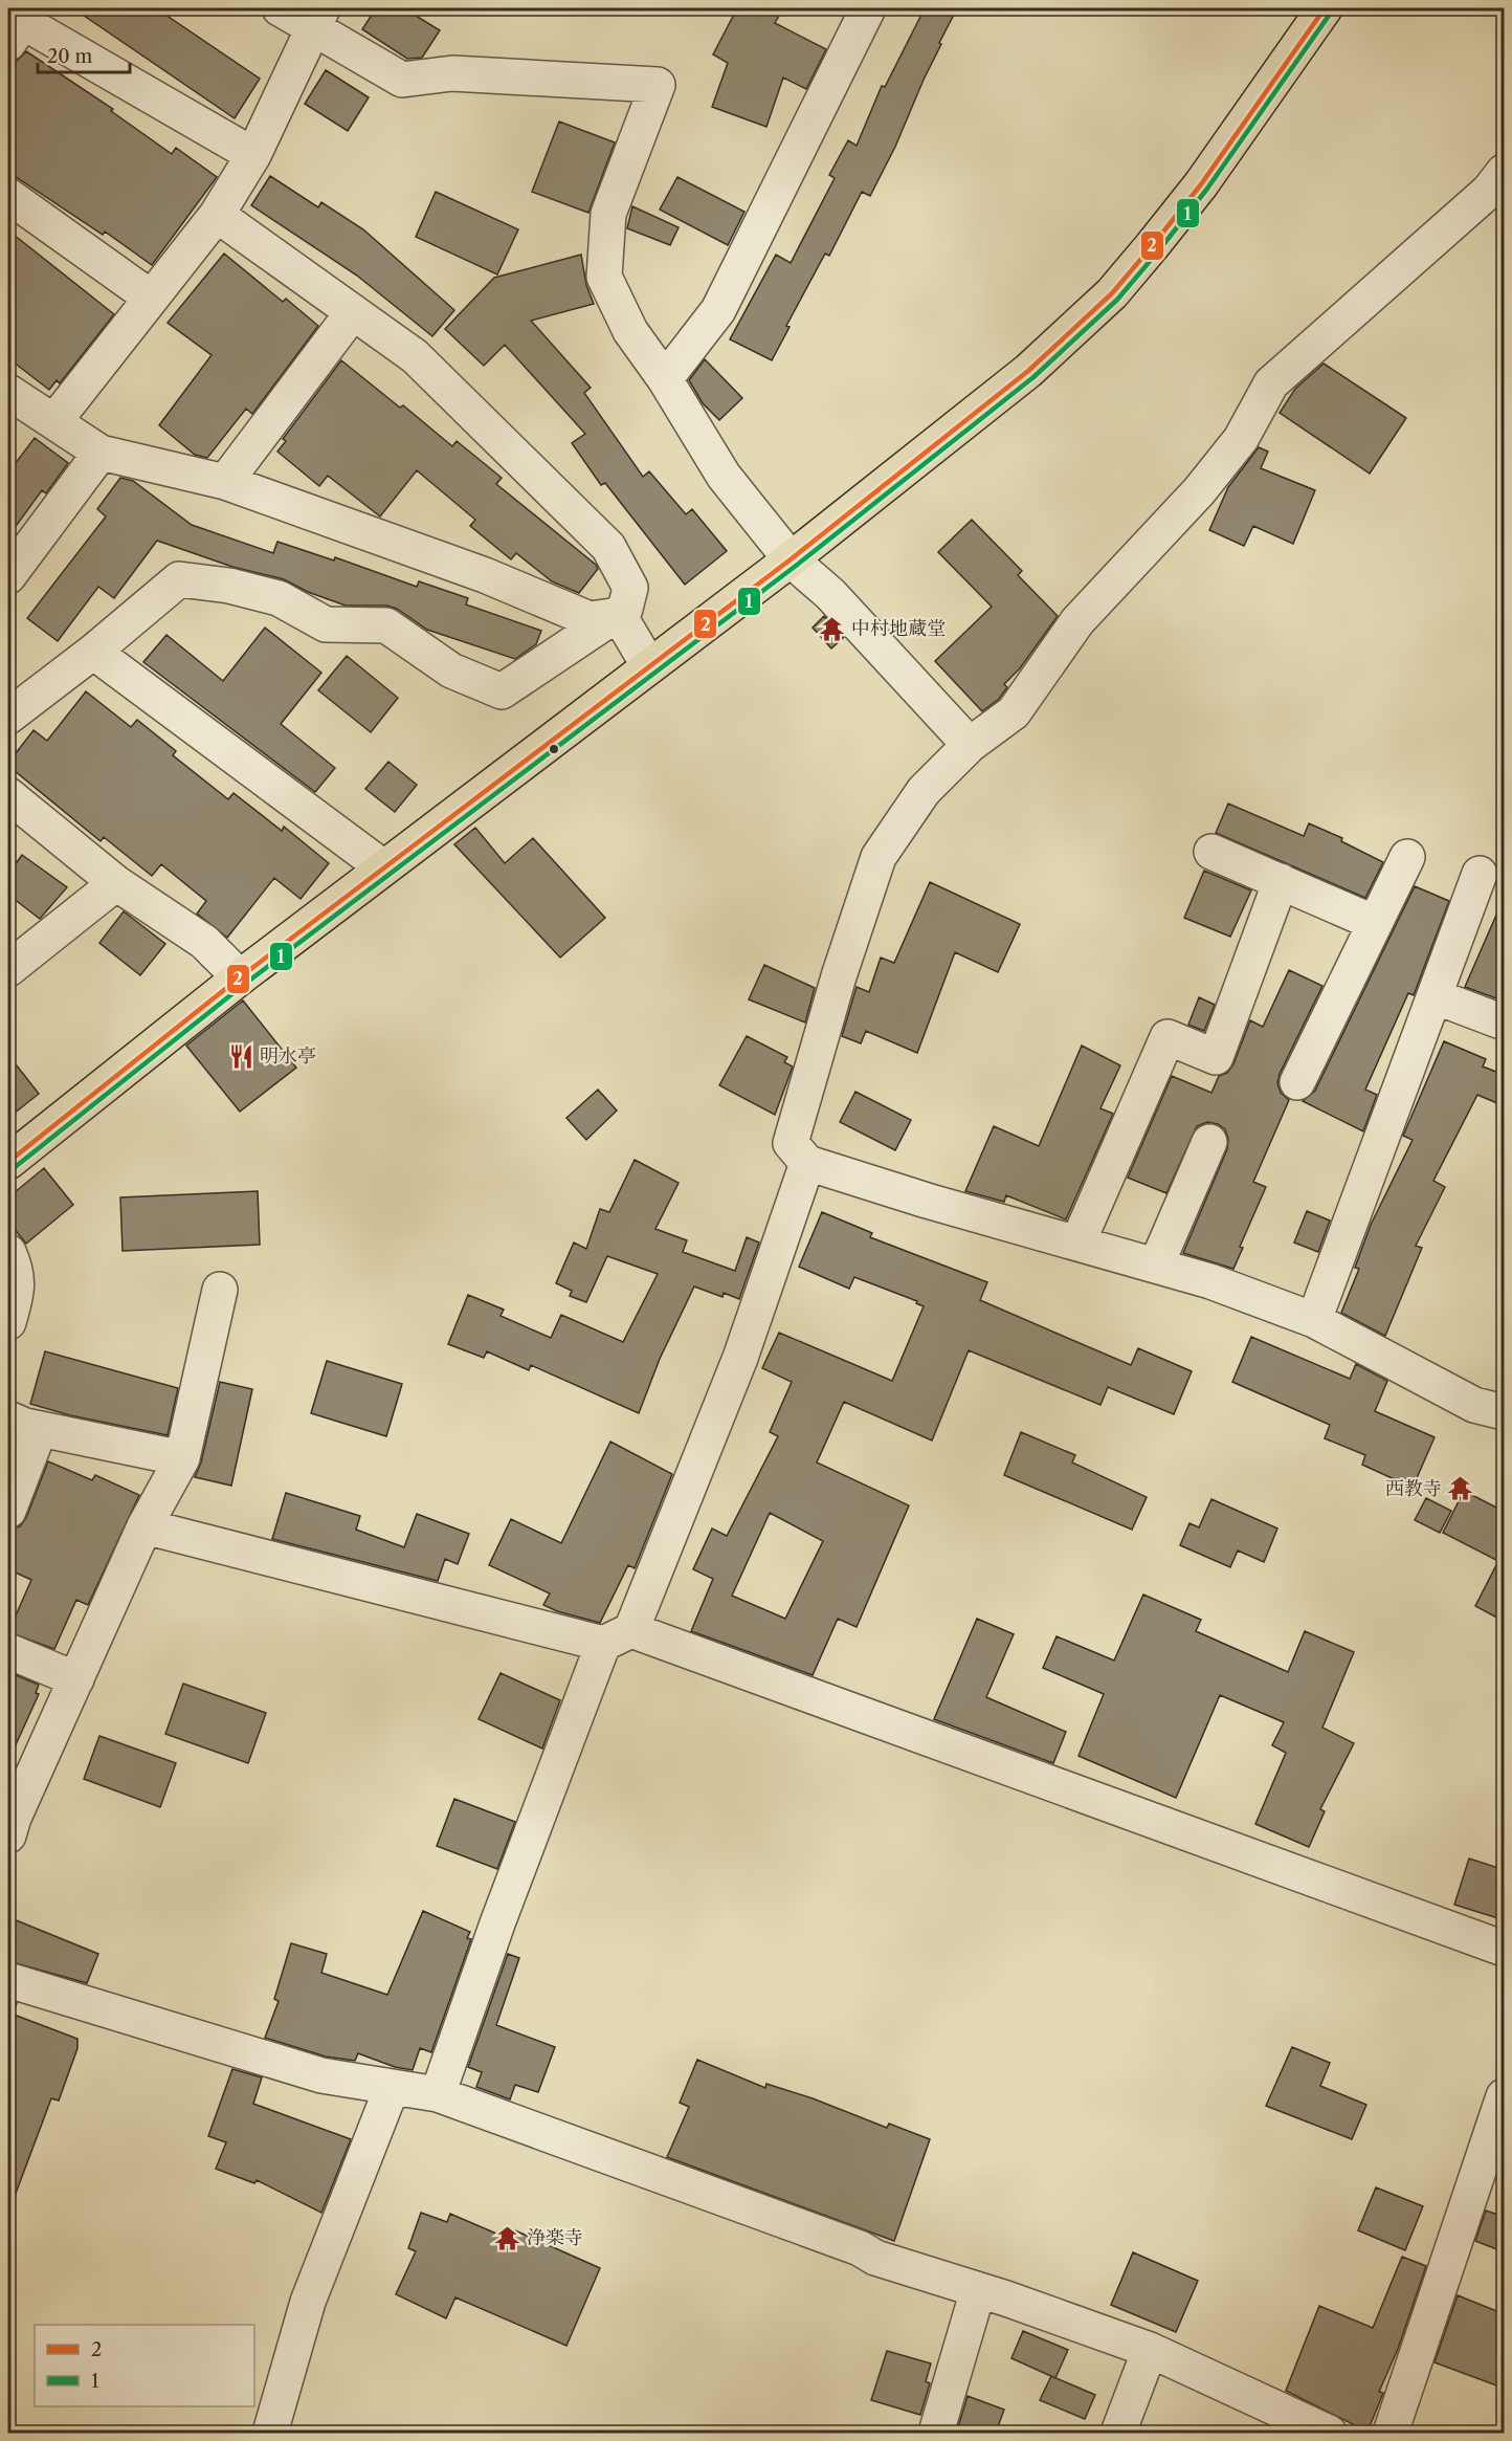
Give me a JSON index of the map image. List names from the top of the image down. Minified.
{"places":{"temple":["中村地蔵堂","西教寺","浄楽寺"],"restaurant":["明水亭"]},"lines":["transit line 2","transit line 1"],"legend":["2","1"],"scale_bar":"20 m"}
